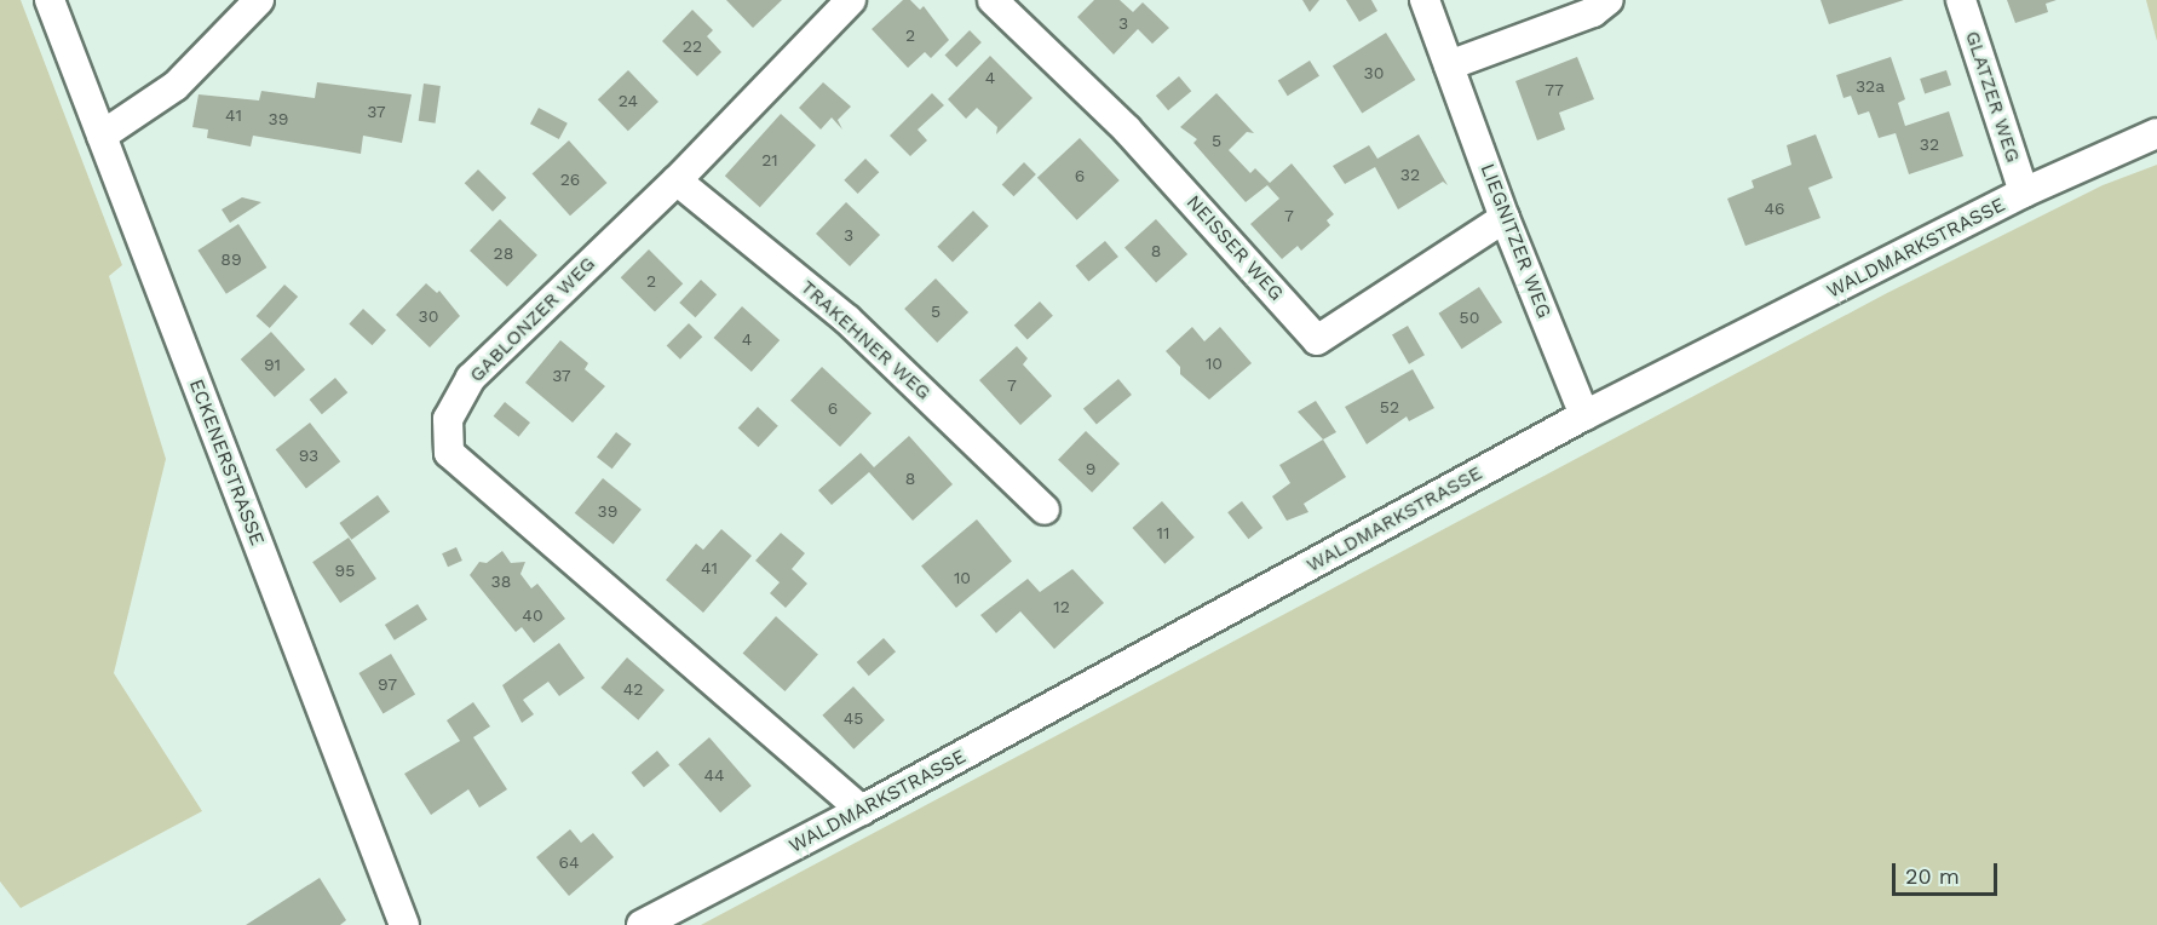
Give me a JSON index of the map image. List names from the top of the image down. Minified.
{"streets":{"street":["GLATZER WEG","LIEGNITZER WEG","NEISSER WEG","WALDMARKSTRASSE","GABLONZER WEG","TRAKEHNER WEG","ECKENERSTRASSE"]},"crossings":[["GLATZER WEG","WALDMARKSTRASSE"],["LIEGNITZER WEG","NEISSER WEG"],["LIEGNITZER WEG","WALDMARKSTRASSE"],["WALDMARKSTRASSE","GABLONZER WEG"],["GABLONZER WEG","TRAKEHNER WEG"]],"house_numbers":["3","2","22","30","4","32a","77","24","37","41","39","5","32","21","32","6","26","46","7","3","8","28","89","2","5","30","50","4","10","91","37","7","52","6","93","9","8","39","11","41","95","10","38","12","40","97","42","45","44","64"],"scale_bar":"20 m"}
